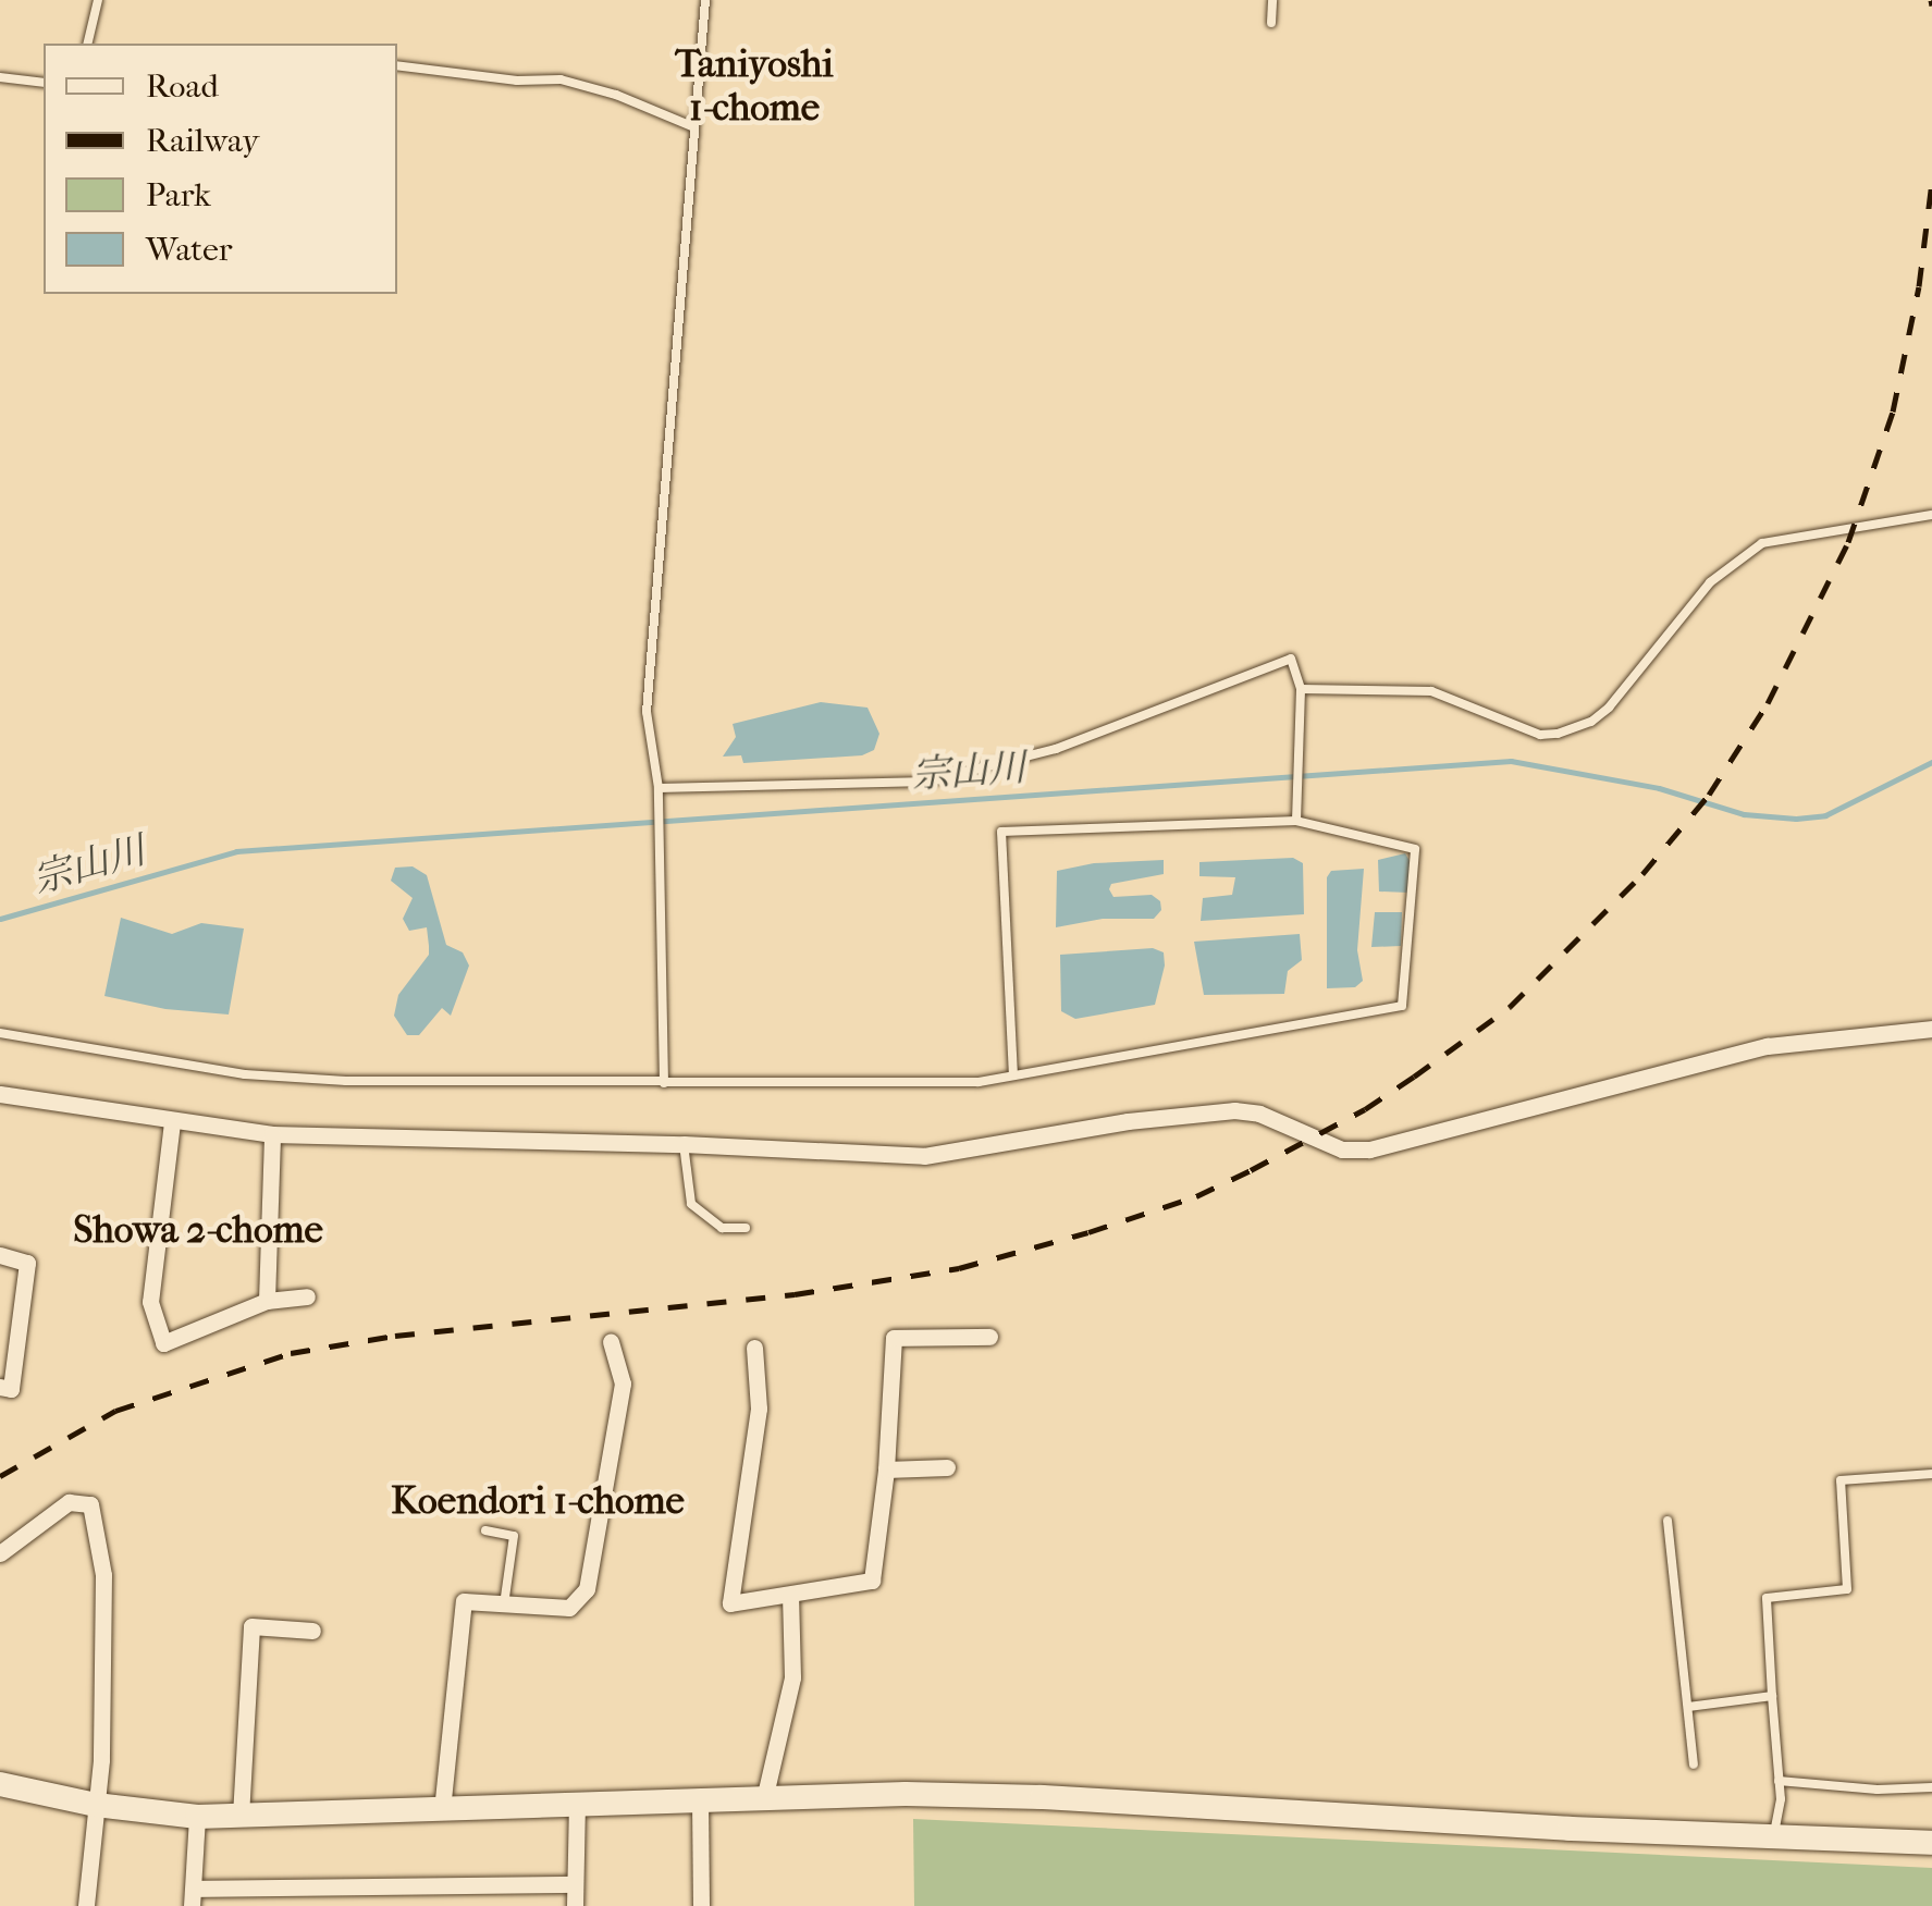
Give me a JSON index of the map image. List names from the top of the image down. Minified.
{"districts":["Taniyoshi 1-chome","Showa 2-chome","Koendori 1-chome"],"water":["宗山川"],"legend":["Road","Railway","Park","Water"]}
